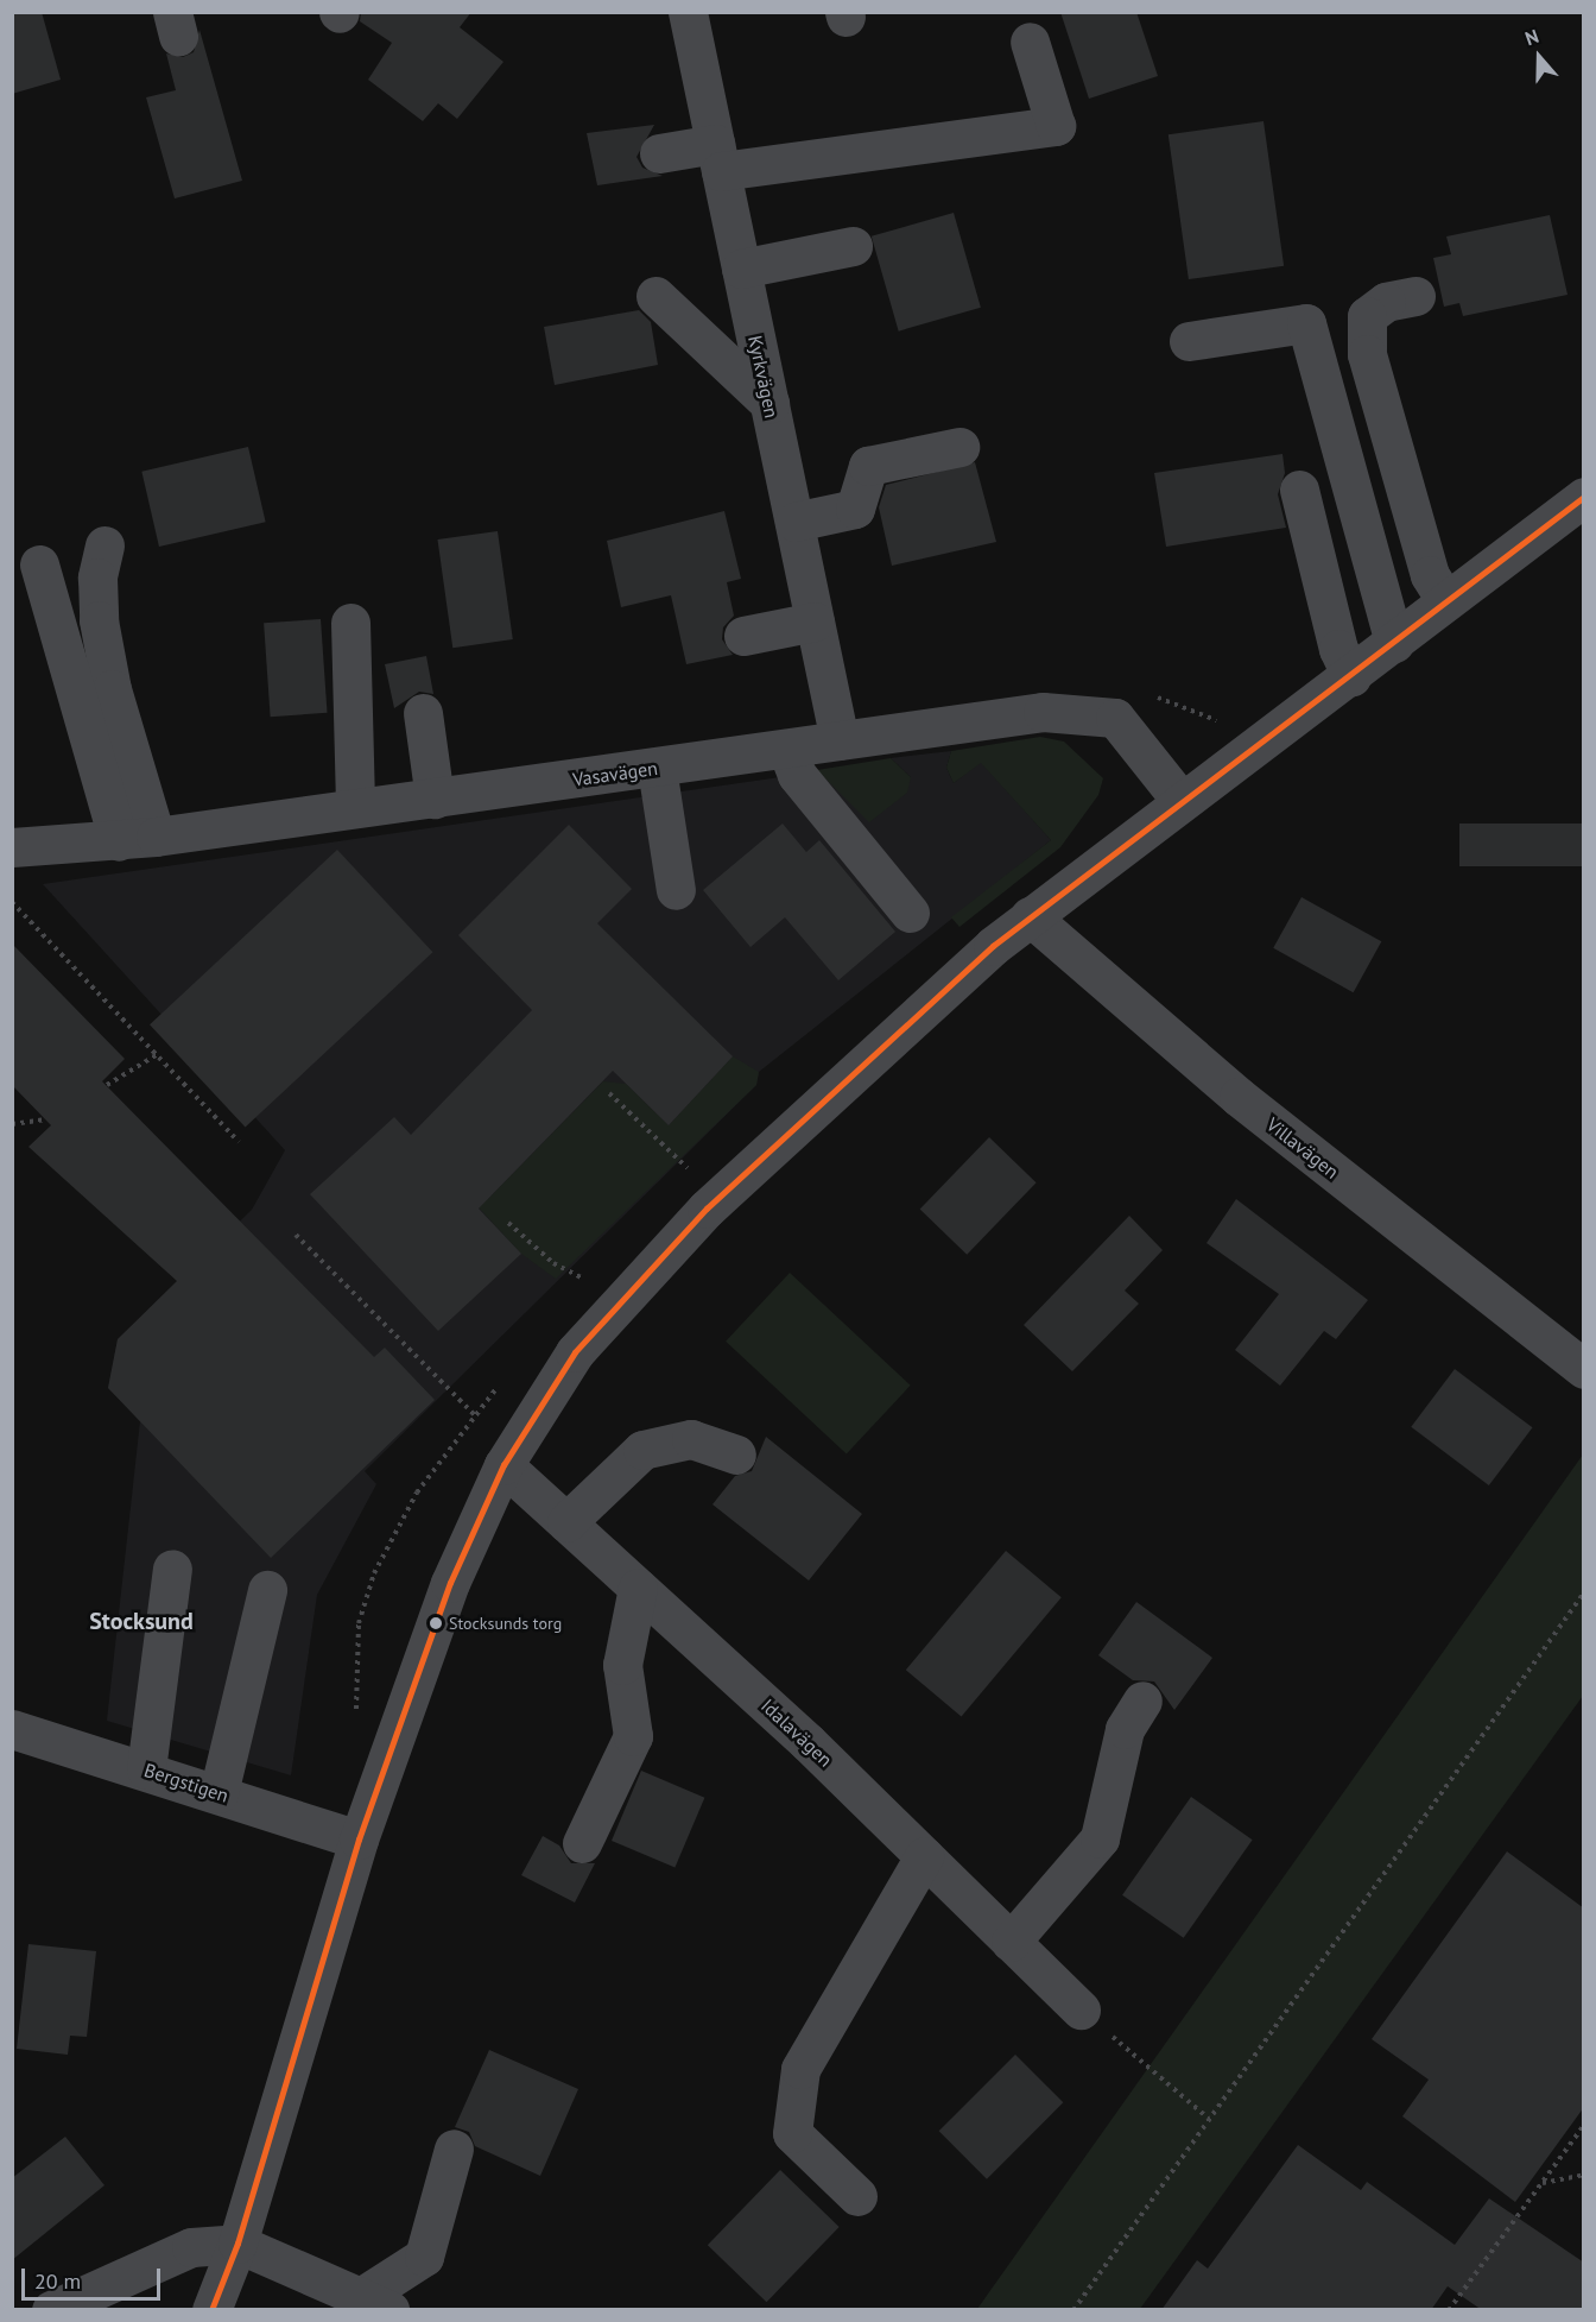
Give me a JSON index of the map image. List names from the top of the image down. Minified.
{"streets":{"street":["Kyrkvägen","Vasavägen","Villavägen","Idalavägen","Bergstigen"]},"crossings":[["Kyrkvägen","Vasavägen"]],"districts":["Stocksund"],"places":["Stocksunds torg"],"scale_bar":"20 m","north":"top"}
